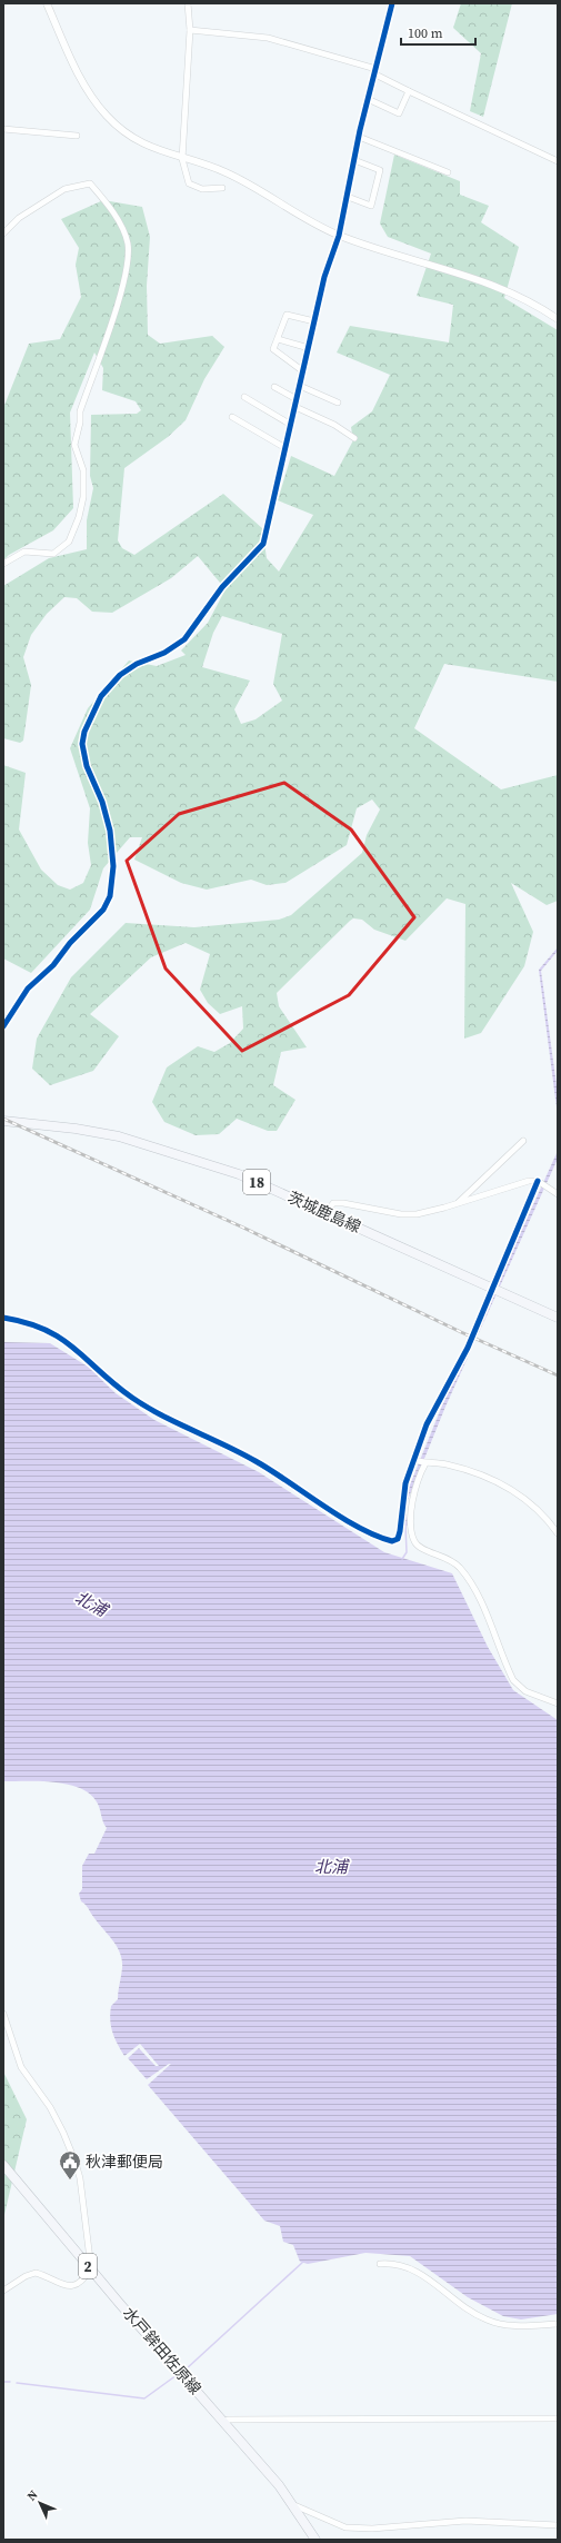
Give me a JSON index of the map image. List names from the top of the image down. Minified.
{"streets":{"main road":["18","茨城鹿島線","2","水戸鉾田佐原線"]},"water":["北浦"],"places":{"public building":["秋津郵便局"]},"scale_bar":"100 m","north":"top left"}
